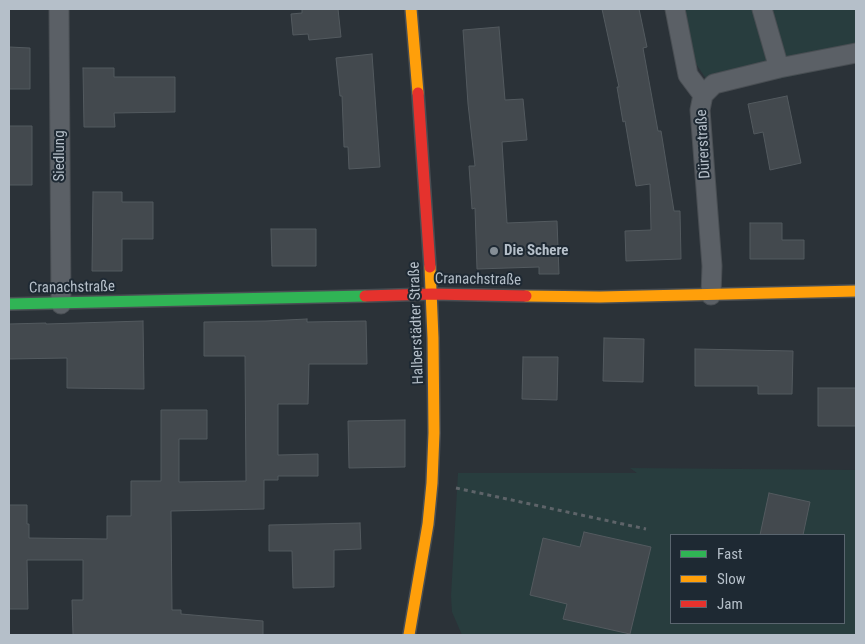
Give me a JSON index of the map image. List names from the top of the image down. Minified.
{"streets":{"street":["Dürerstraße","Siedlung","Cranachstraße","Halberstädter Straße"]},"crossings":[["Dürerstraße","Cranachstraße"],["Siedlung","Cranachstraße"],["Cranachstraße","Halberstädter Straße"]],"places":["Die Schere"],"legend":["Fast","Slow","Jam"]}
